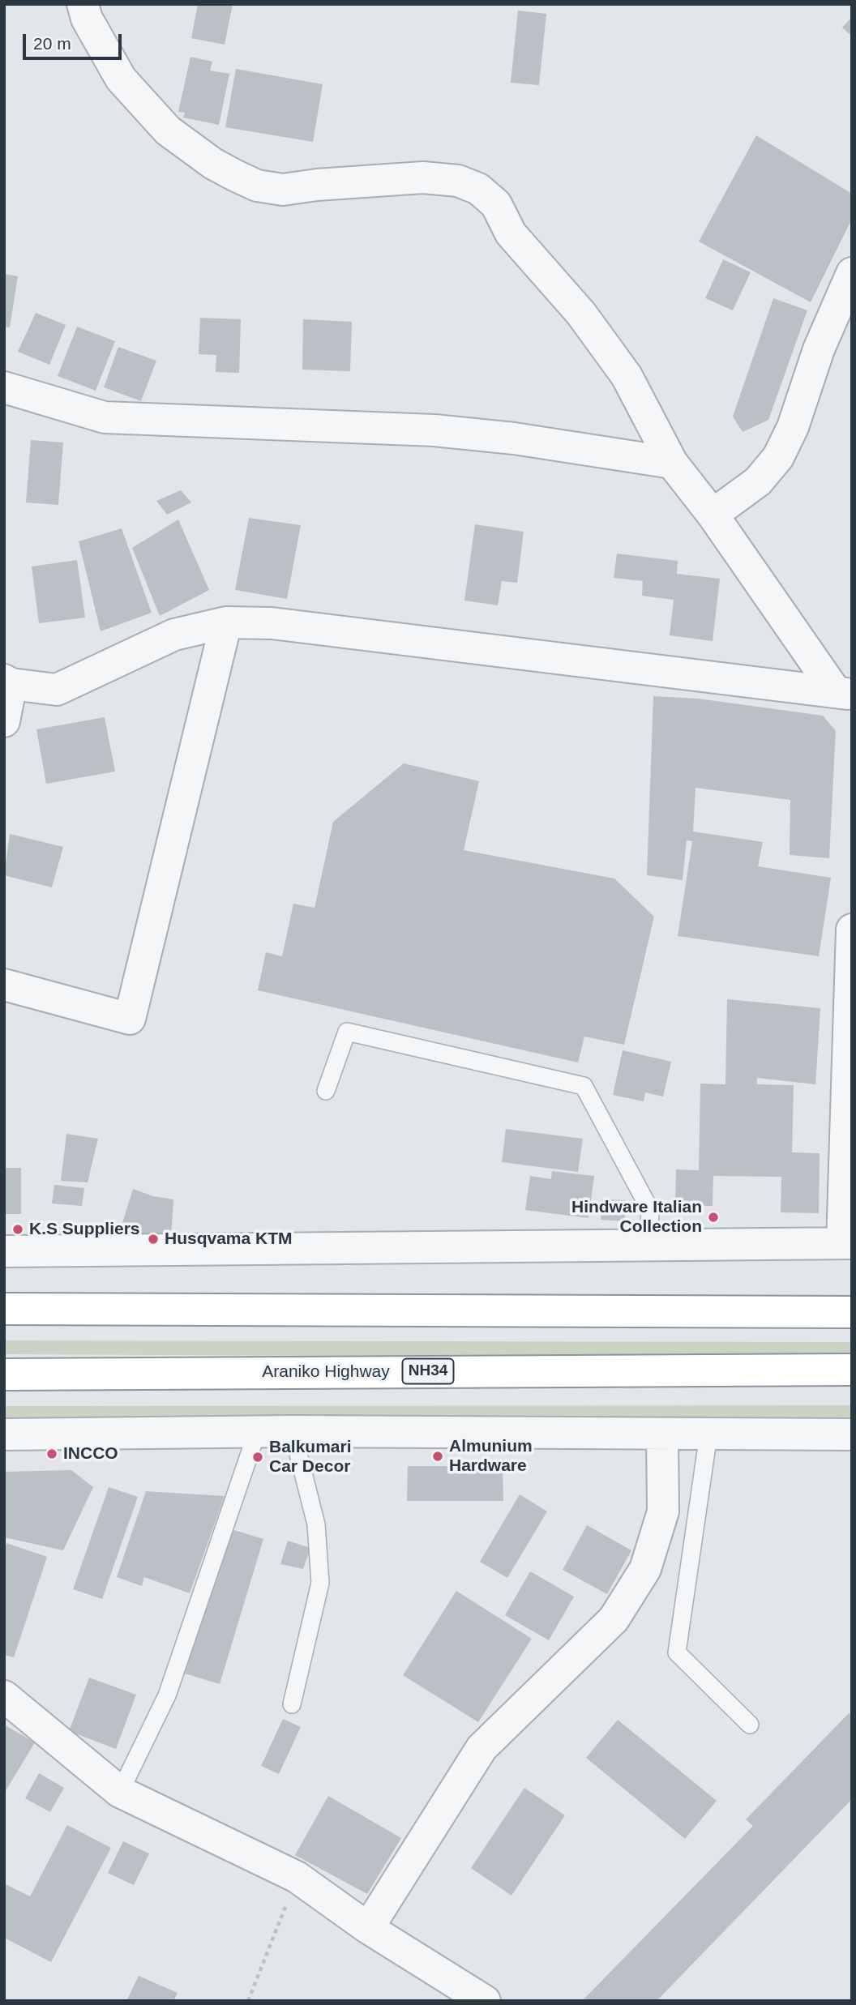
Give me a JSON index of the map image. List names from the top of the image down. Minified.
{"streets":{"highway":["NH34","Araniko Highway"]},"places":["Hindware Italian Collection","K.S Suppliers","Husqvama KTM","INCCO","Almunium Hardware","Balkumari Car Decor"],"scale_bar":"20 m"}
